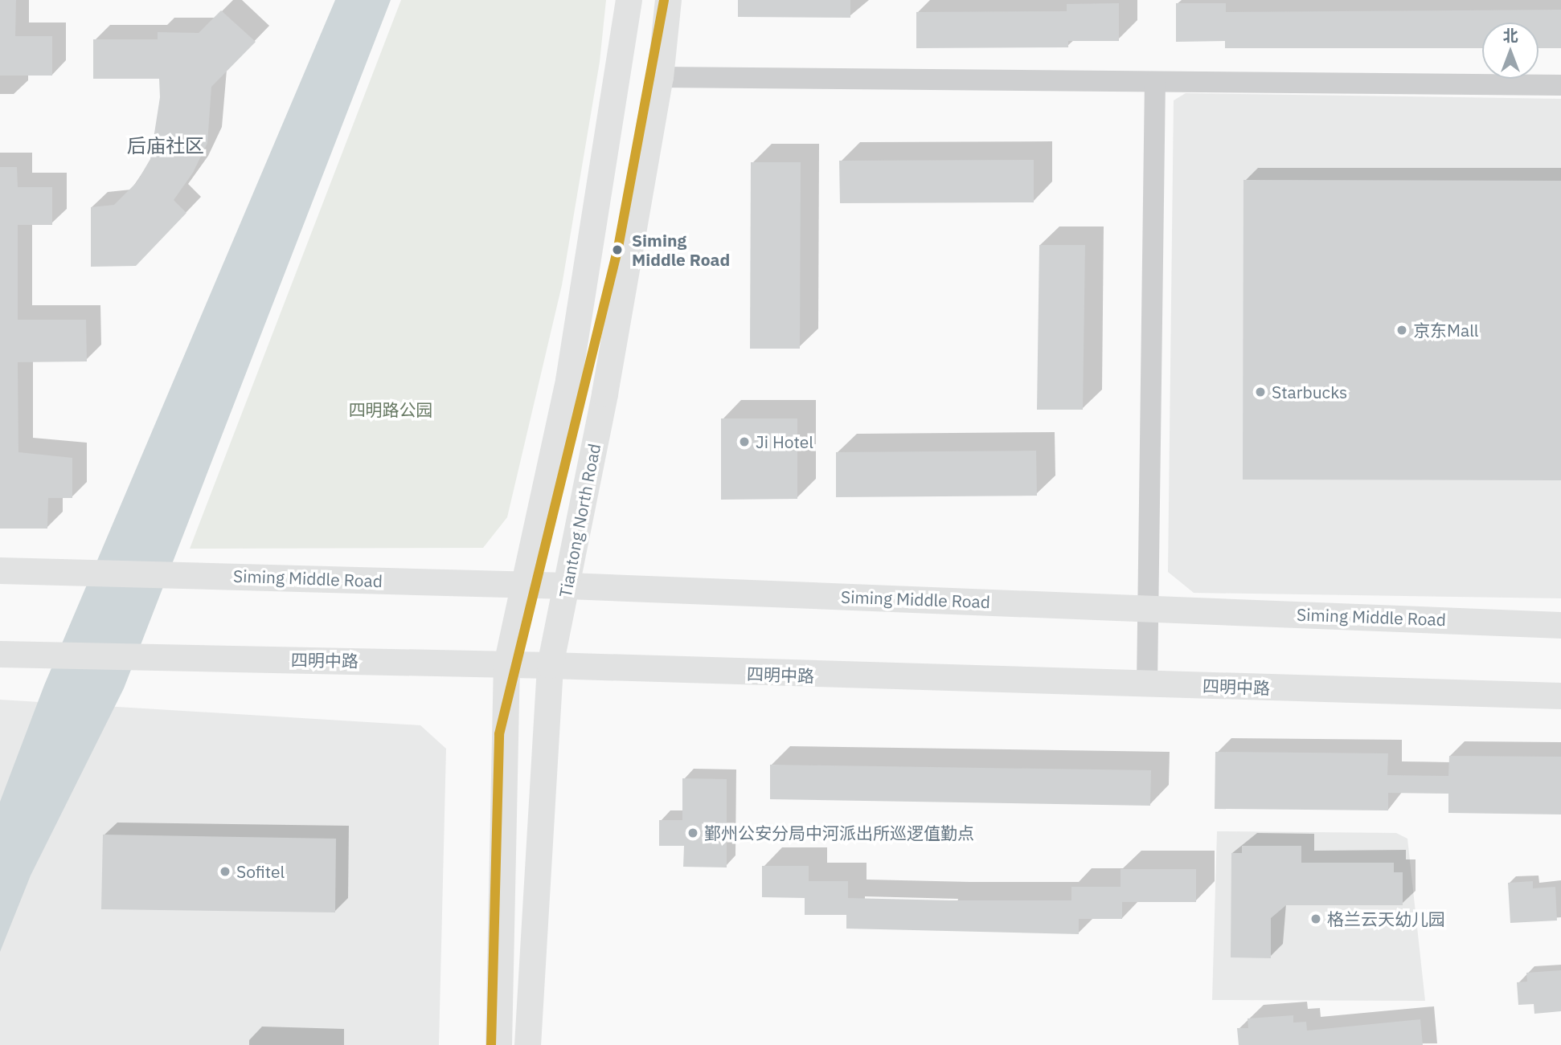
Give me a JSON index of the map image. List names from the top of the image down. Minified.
{"streets":{"main road":["Tiantong North Road","Siming Middle Road","四明中路"]},"crossings":[["Tiantong North Road","Siming Middle Road"],["Tiantong North Road","四明中路"]],"districts":["后庙社区"],"parks":["四明路公园"],"places":["Siming Middle Road","京东Mall","Starbucks","Ji Hotel","鄞州公安分局中河派出所巡逻值勤点","Sofitel","格兰云天幼儿园"],"north":"top"}
